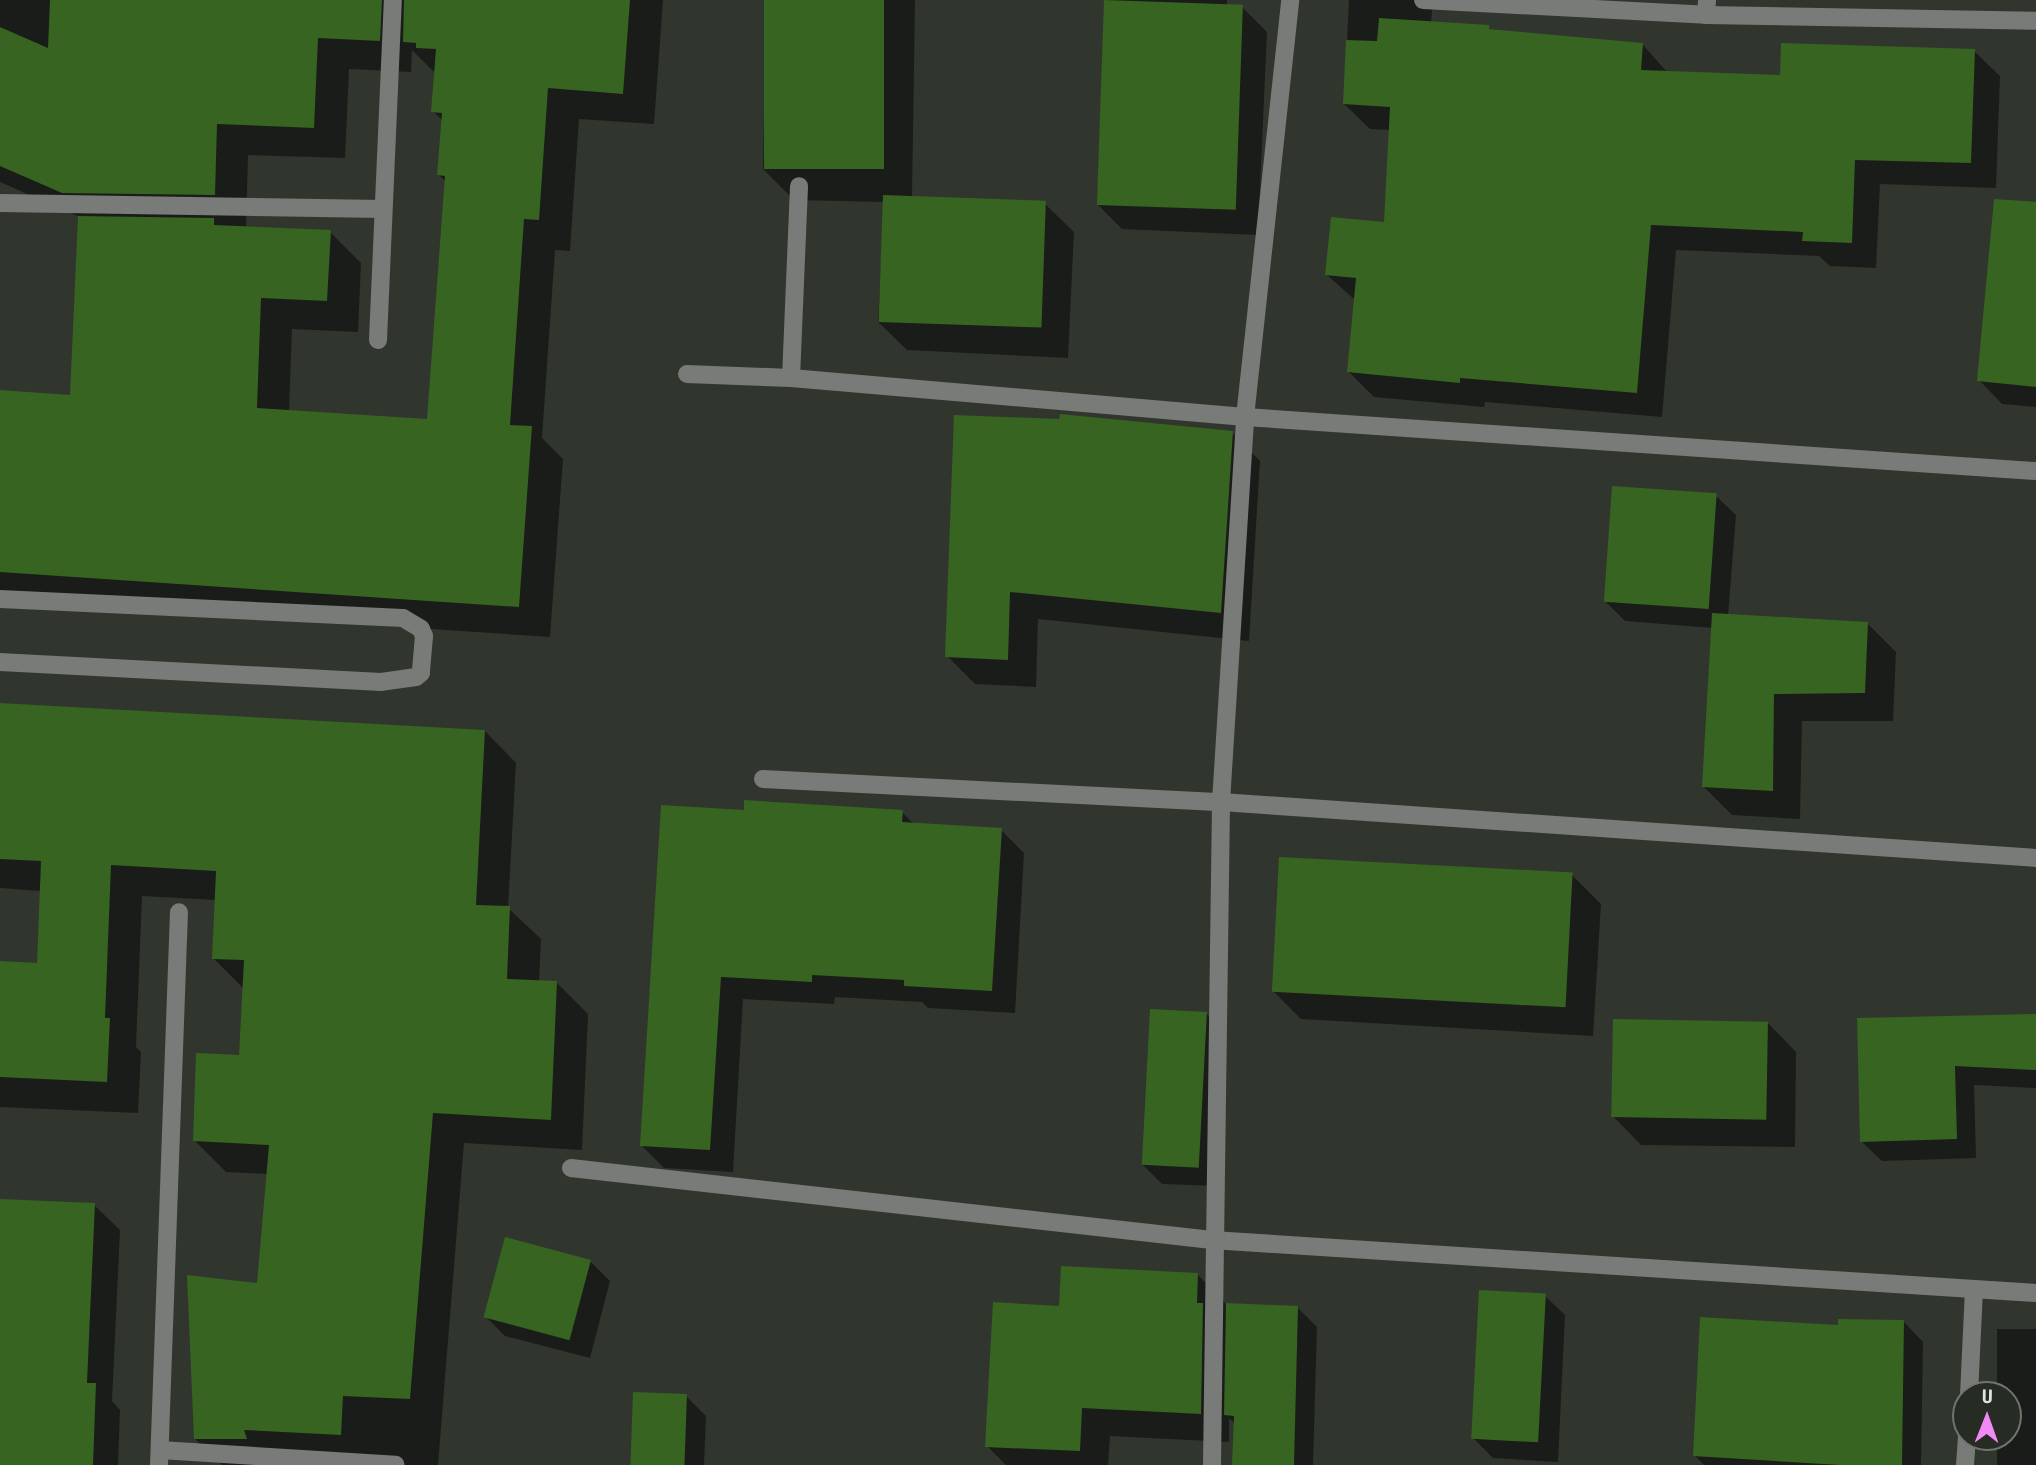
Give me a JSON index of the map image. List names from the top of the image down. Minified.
{"north":"top"}
